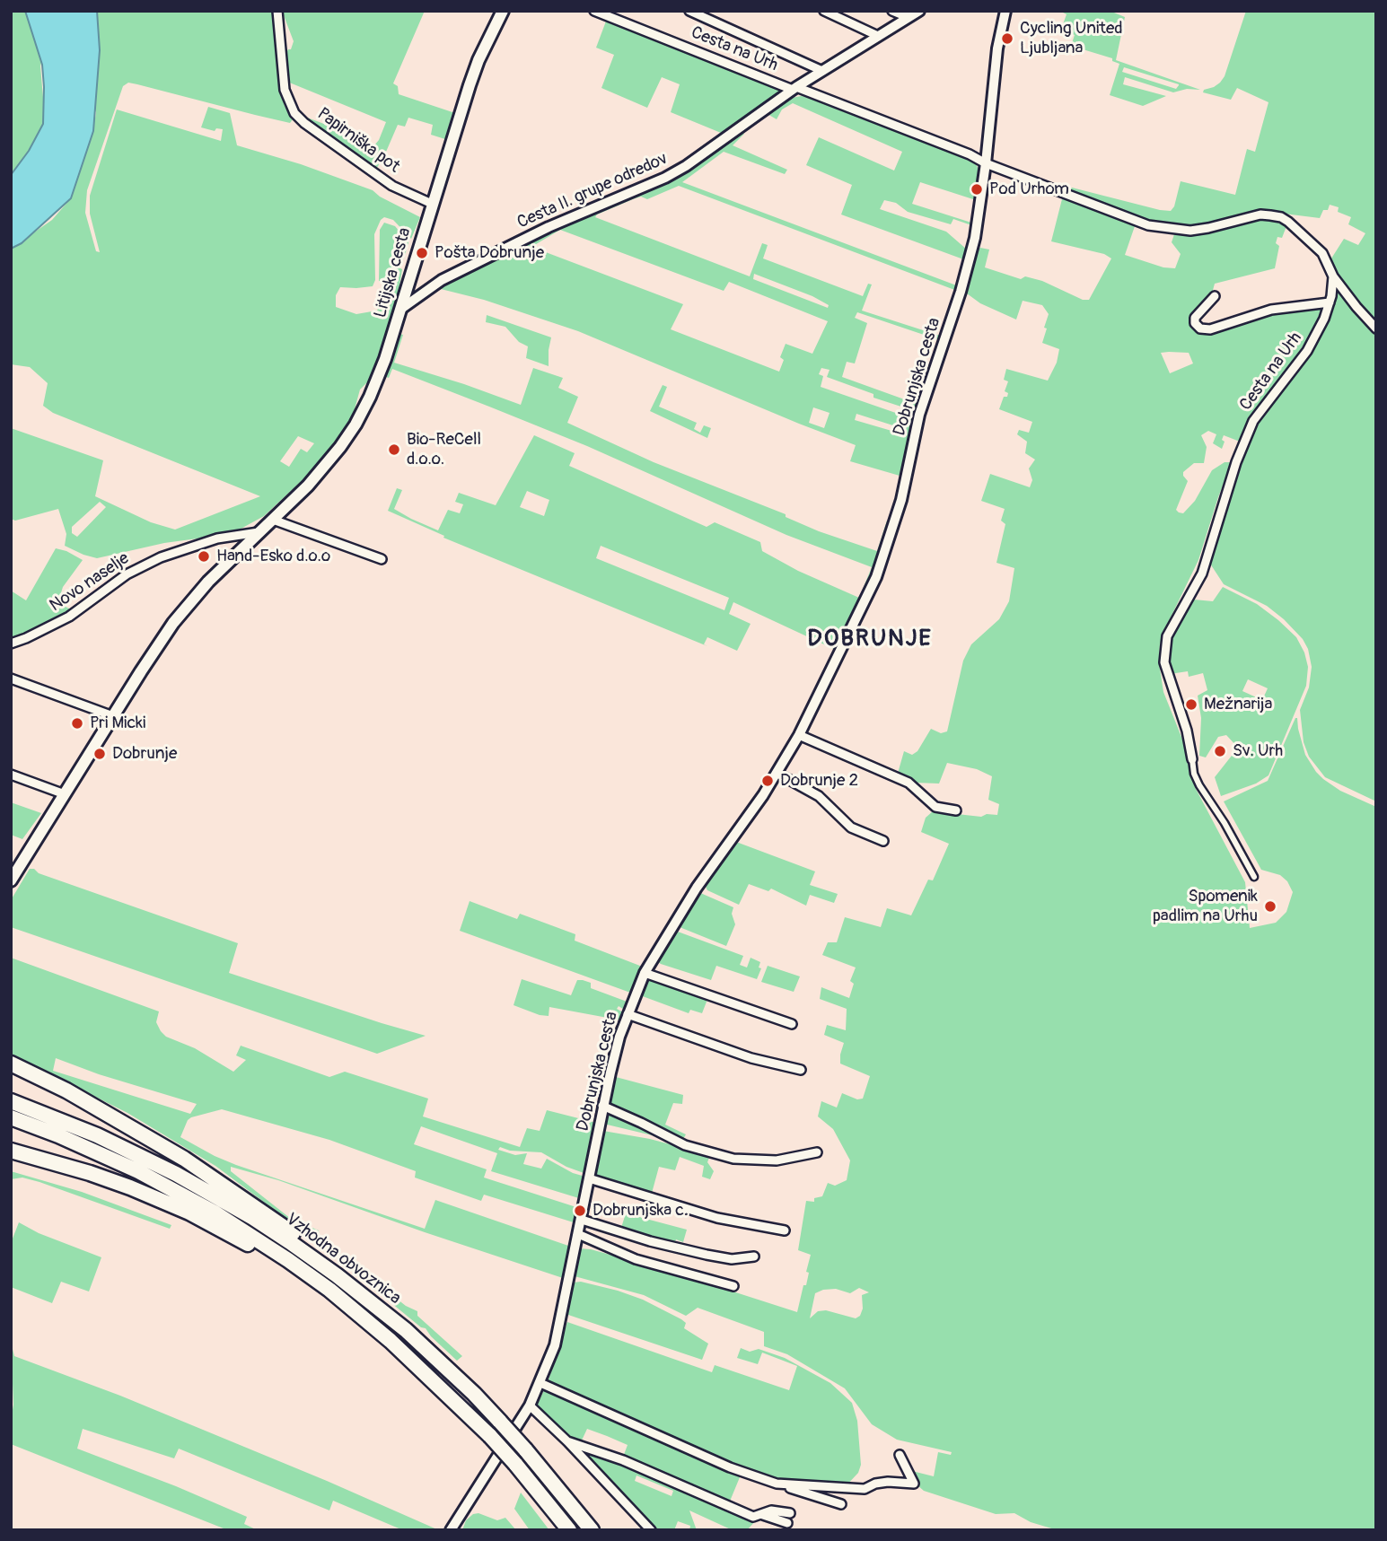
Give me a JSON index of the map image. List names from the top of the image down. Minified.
{"streets":{"highway":["Vzhodna obvoznica"],"main road":["Litijska cesta"],"street":["Cesta na Urh","Papirniška pot","Cesta II. grupe odredov","Dobrunjska cesta","Novo naselje"]},"crossings":[["Cesta na Urh","Cesta II. grupe odredov"],["Cesta na Urh","Dobrunjska cesta"],["Papirniška pot","Litijska cesta"],["Cesta II. grupe odredov","Litijska cesta"],["Litijska cesta","Novo naselje"]],"districts":["DOBRUNJE"],"places":["Cycling United Ljubljana","Pod Urhom","Pošta Dobrunje","Bio-ReCell d.o.o.","Hand-Esko d.o.o","Mežnarija","Pri Micki","Sv. Urh","Dobrunje","Dobrunje 2","Spomenik padlim na Urhu","Dobrunjska c."]}
